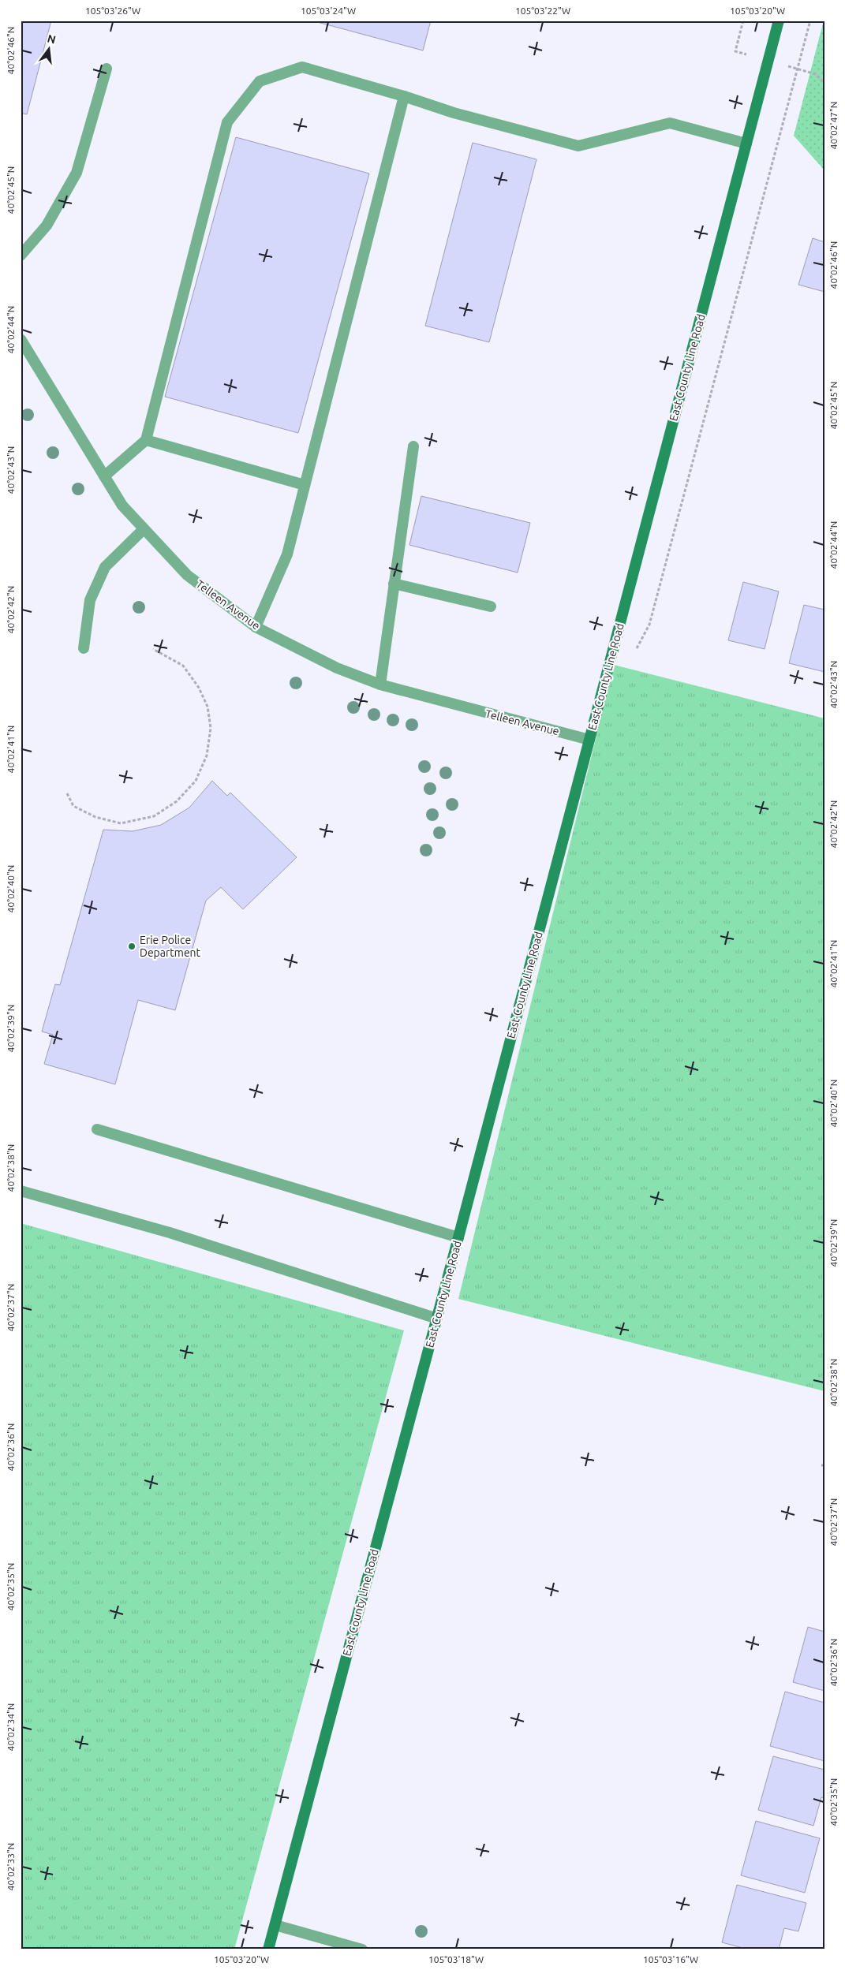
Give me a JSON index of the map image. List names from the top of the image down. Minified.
{"streets":{"main road":["East County Line Road"],"street":["Telleen Avenue"]},"crossings":[["East County Line Road","Telleen Avenue"]],"places":["Erie Police Department"],"north":"top","coordinates":["105°03'26\"W","105°03'24\"W","105°03'22\"W","105°03'20\"W","40°02'46\"N","40°02'47\"N","40°02'45\"N","40°02'44\"N","40°02'43\"N","40°02'42\"N","40°02'41\"N","40°02'40\"N","40°02'39\"N","40°02'38\"N","40°02'37\"N","40°02'36\"N","40°02'35\"N","40°02'34\"N","40°02'33\"N","105°03'18\"W","105°03'16\"W"]}
